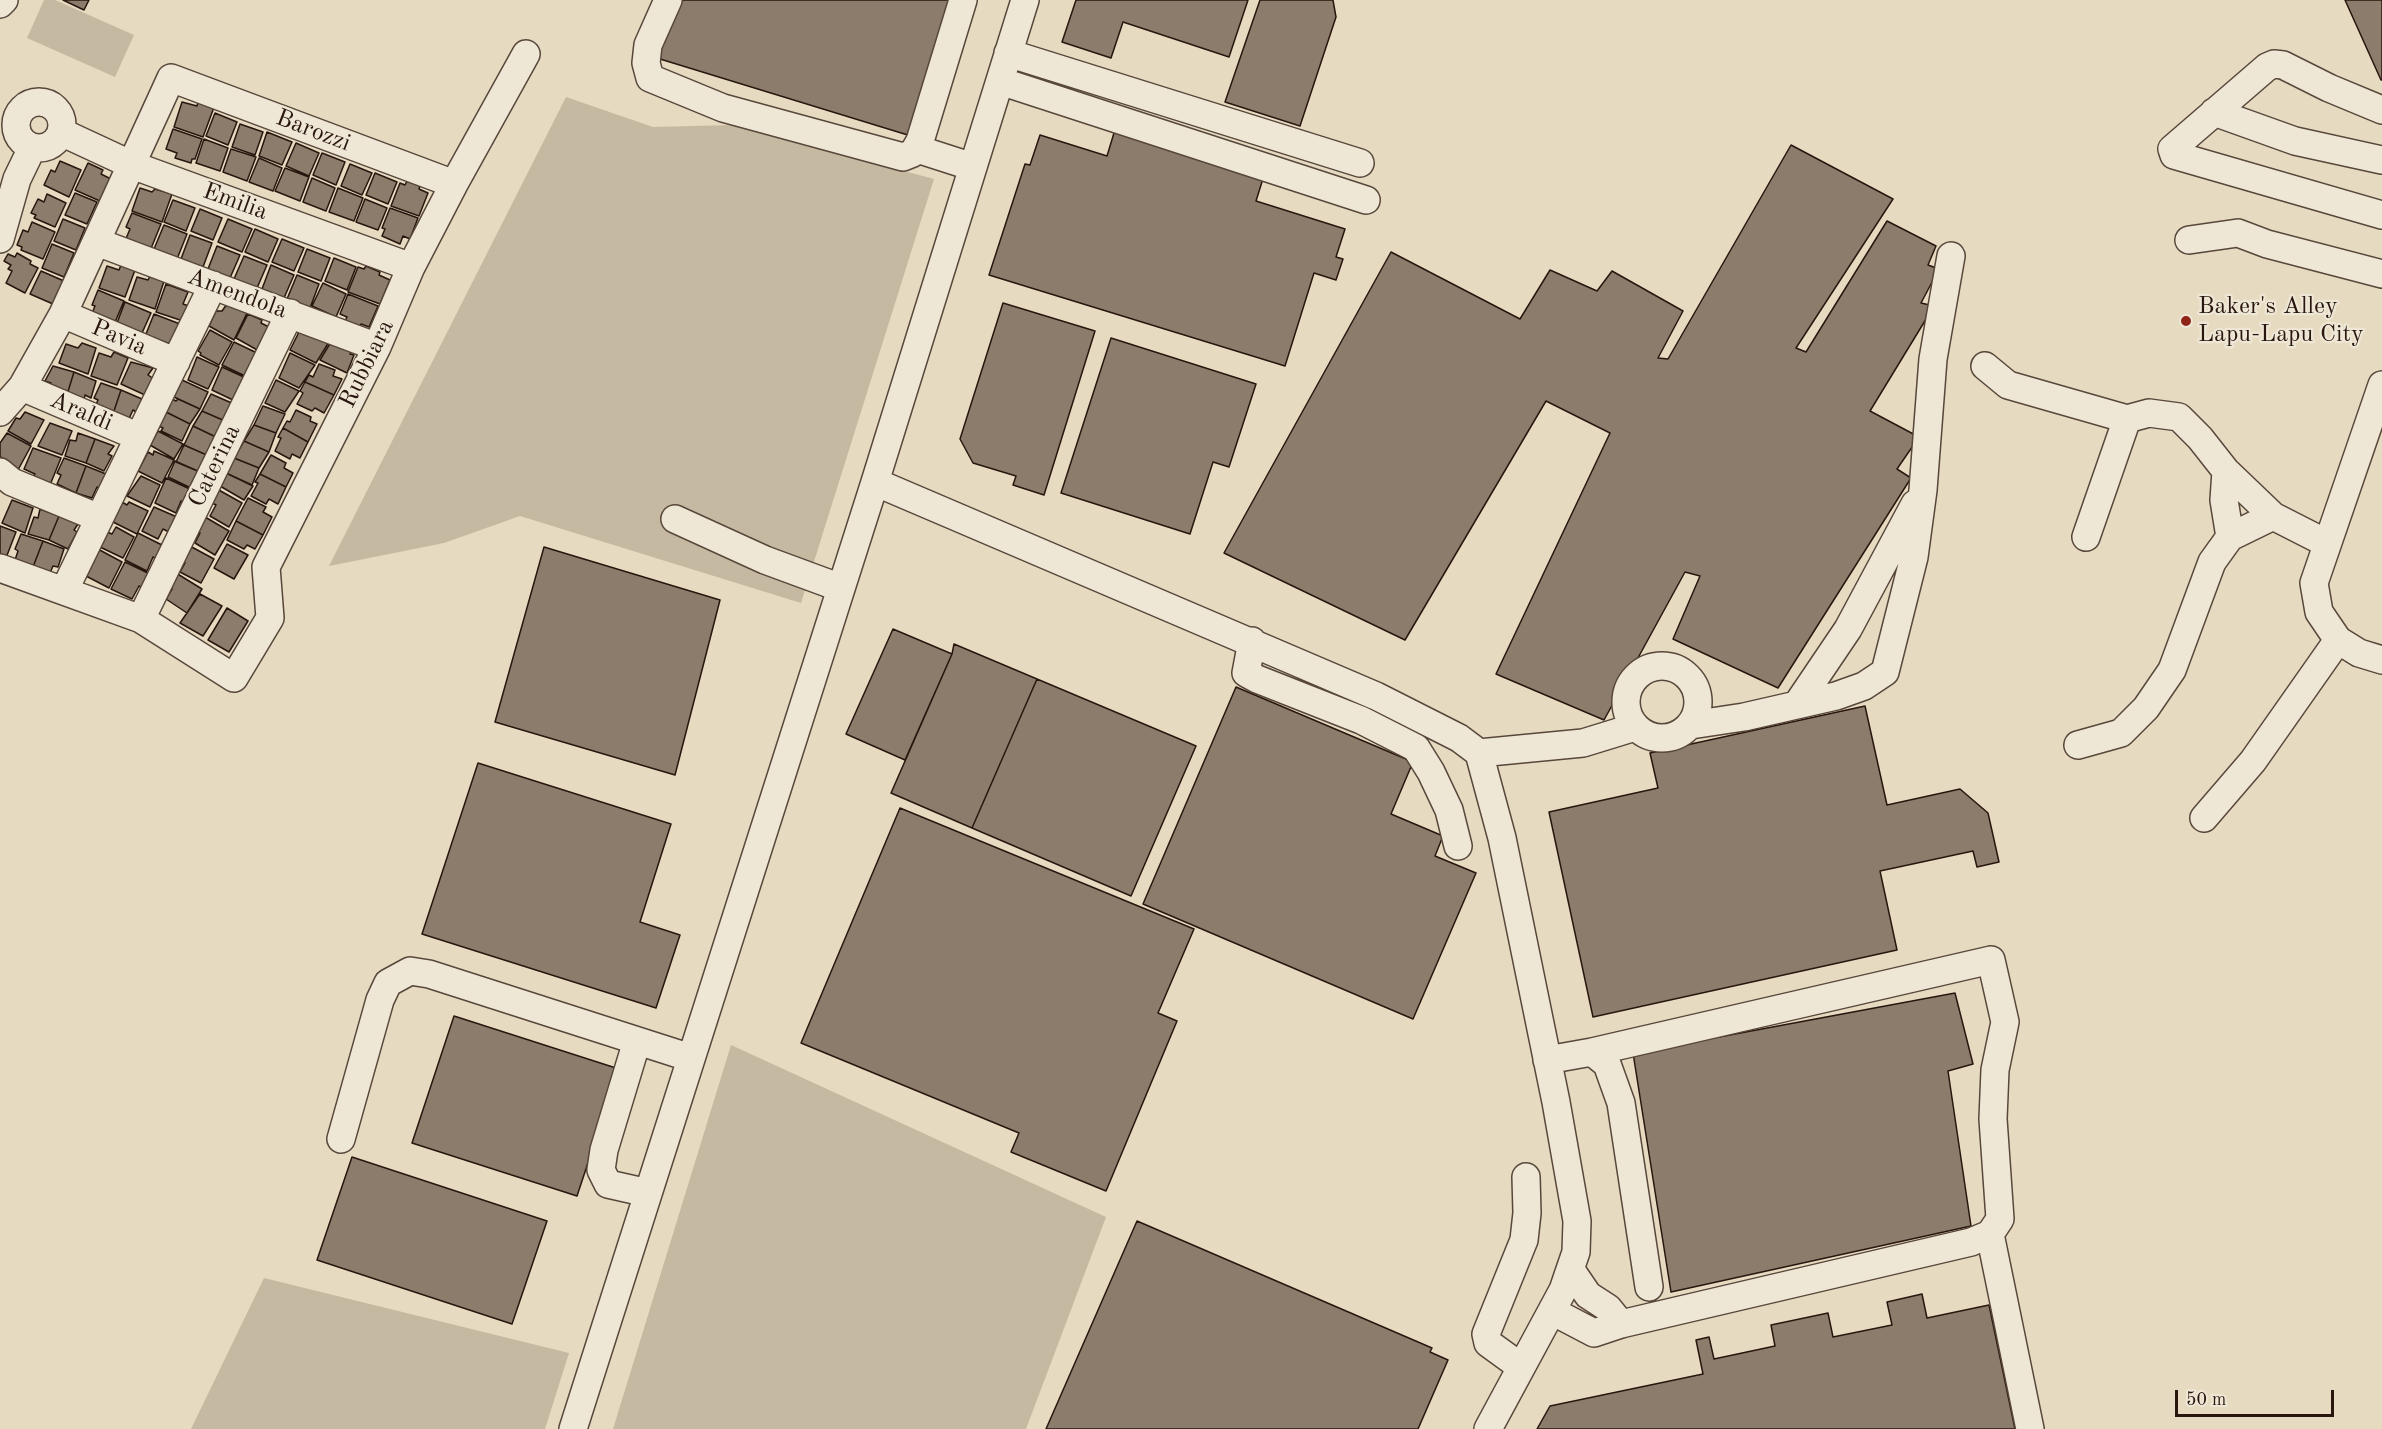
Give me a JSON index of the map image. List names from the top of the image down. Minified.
{"streets":{"street":["Barozzi","Emilia","Amendola","Pavia","Rubbiara","Araldi","Caterina"]},"crossings":[["Barozzi","Emilia"],["Barozzi","Rubbiara"],["Emilia","Rubbiara"],["Amendola","Rubbiara"],["Amendola","Caterina"],["Rubbiara","Caterina"]],"places":["Baker's Alley Lapu-Lapu City"],"scale_bar":"50 m"}
